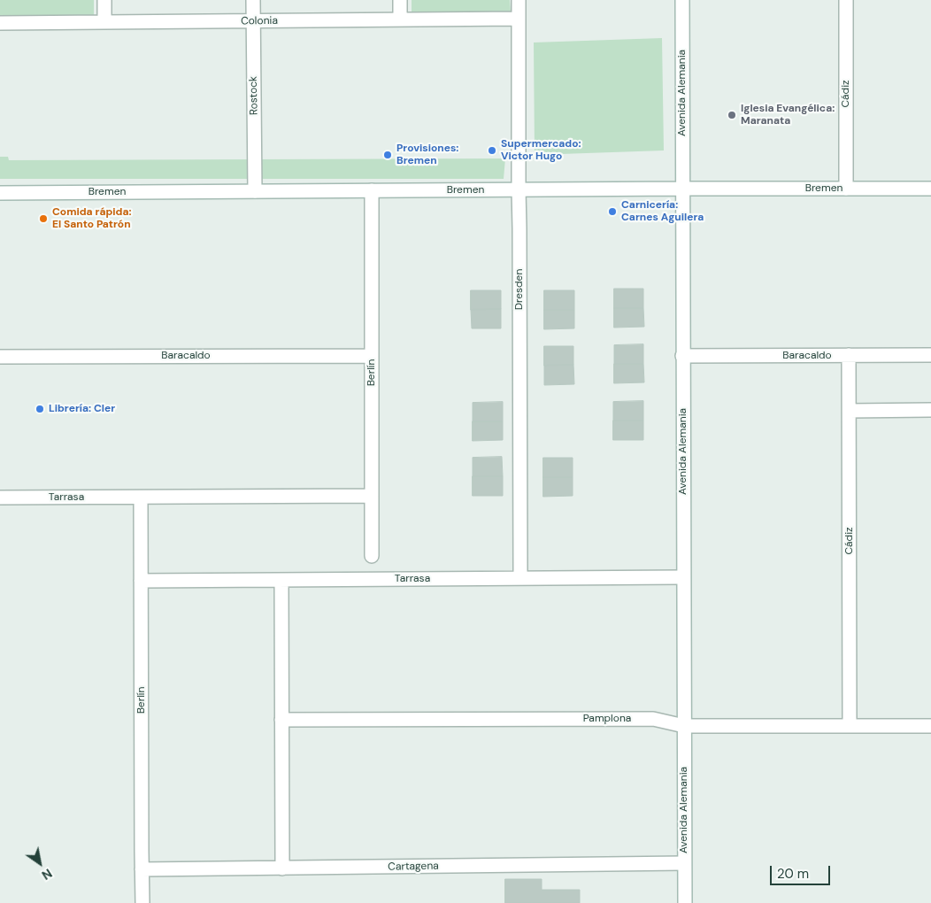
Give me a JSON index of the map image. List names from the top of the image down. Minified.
{"streets":{"street":["Colonia","Avenida Alemania","Cádiz","Rostock","Bremen","Dresden","Baracaldo","Berlín","Tarrasa","Pamplona","Cartagena"]},"crossings":[["Colonia","Rostock"],["Colonia","Dresden"],["Avenida Alemania","Bremen"],["Avenida Alemania","Baracaldo"],["Avenida Alemania","Tarrasa"],["Avenida Alemania","Pamplona"],["Avenida Alemania","Cartagena"],["Cádiz","Bremen"],["Cádiz","Baracaldo"],["Cádiz","Pamplona"],["Rostock","Bremen"],["Bremen","Dresden"],["Bremen","Berlín"],["Dresden","Tarrasa"],["Baracaldo","Berlín"],["Berlín","Tarrasa"],["Berlín","Cartagena"]],"places":["Iglesia Evangélica: Maranata","Supermercado: Victor Hugo","Provisiones: Bremen","Carnicería: Carnes Aguilera","Comida rápida: El Santo Patrón","Librería: Cler"],"scale_bar":"20 m","north":"bottom right"}
